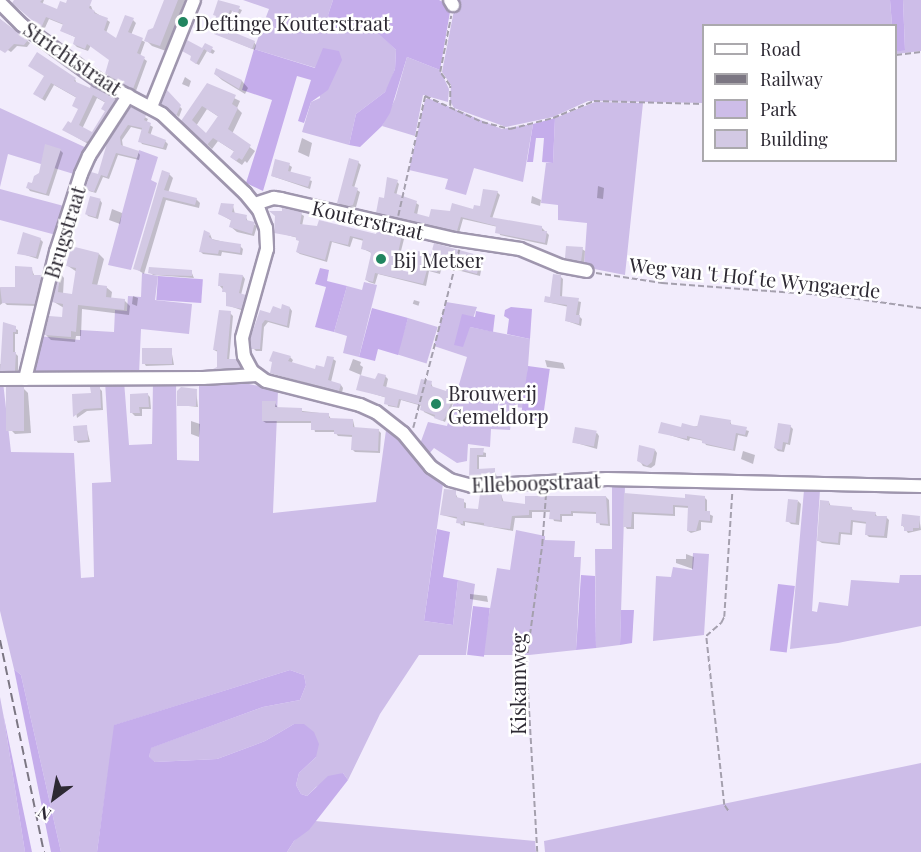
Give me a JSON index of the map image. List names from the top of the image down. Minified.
{"streets":{"street":["Strichtstraat","Kouterstraat","Brugstraat","Elleboogstraat"],"path":["Weg van 't Hof te Wyngaerde","Kiskamweg"]},"crossings":[["Strichtstraat","Brugstraat"],["Kouterstraat","Weg van 't Hof te Wyngaerde"],["Elleboogstraat","Kiskamweg"]],"places":["Deftinge Kouterstraat","Bij Metser","Brouwerij Gemeldorp"],"legend":["Road","Railway","Park","Building"],"north":"bottom left"}
